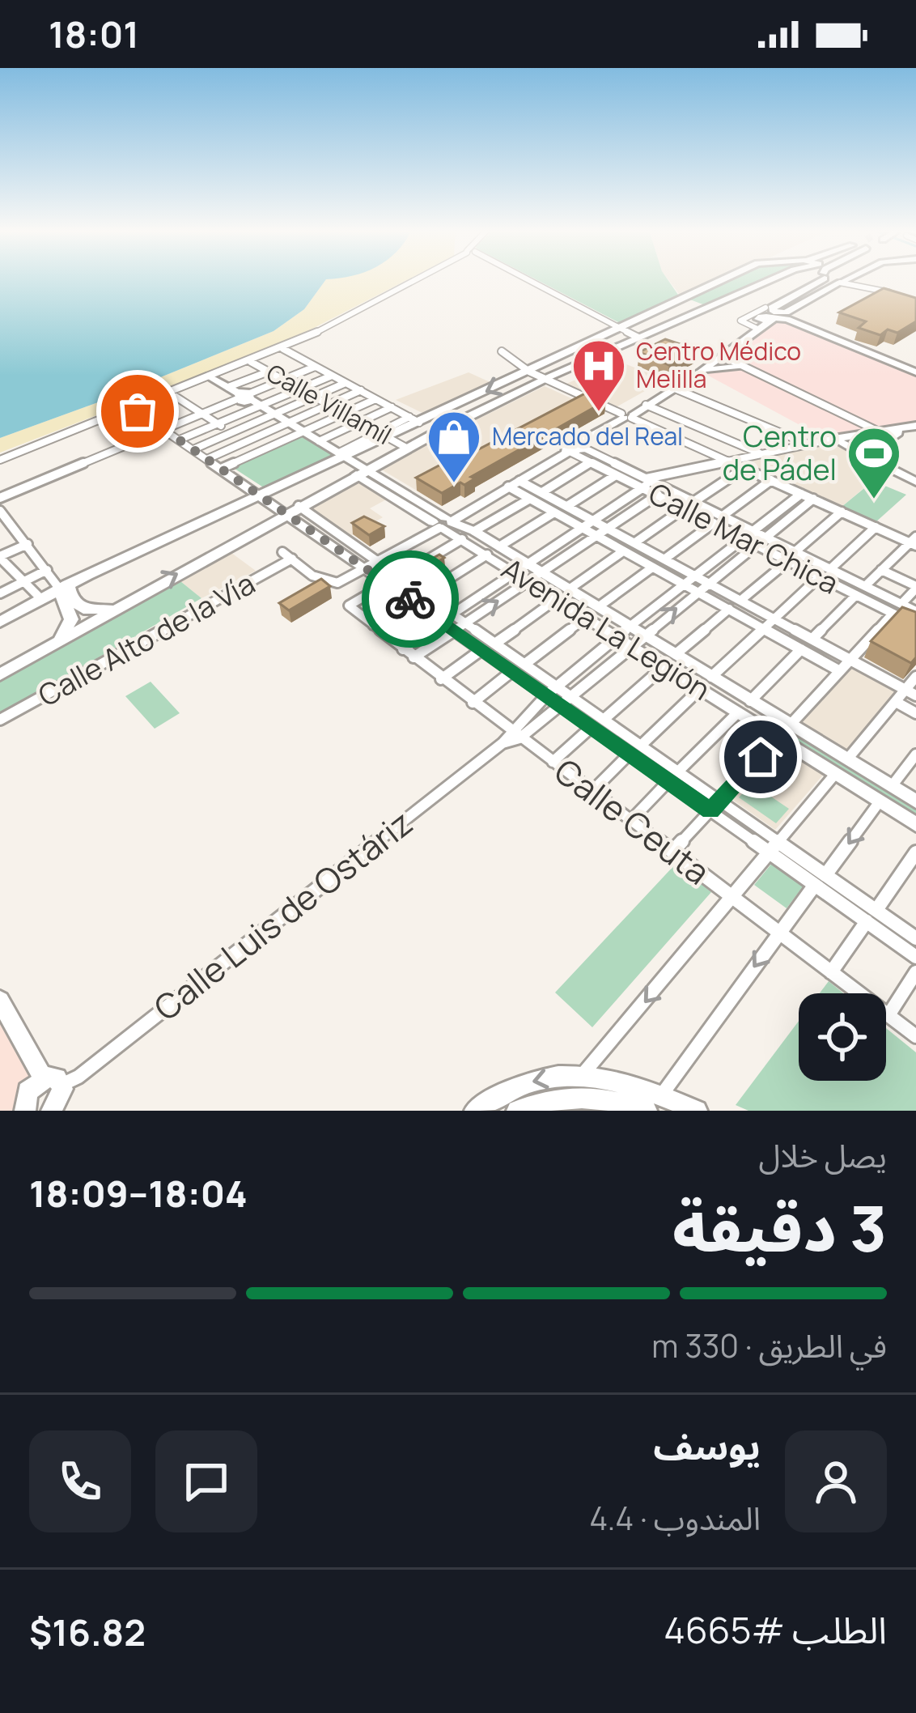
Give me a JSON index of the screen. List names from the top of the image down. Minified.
{"streets":{"street":["Calle Villamíl","Calle Mar Chica","Avenida La Legión","Calle Alto de la Vía","Calle Ceuta","Calle Luis de Ostáriz"]},"crossings":[["Calle Ceuta","Calle Luis de Ostáriz"]],"places":{"hospital":["Centro Médico Melilla"],"shop":["Mercado del Real"],"sports":["Centro de Pádel"]},"page":{"status":"18:01","heading":["3 دقيقة","يصل خلال","18:04–18:09"],"panel":["يوسف","المندوب · 4.4","الطلب #4665","$16.82"],"bar":"في الطريق · 330 m"}}
